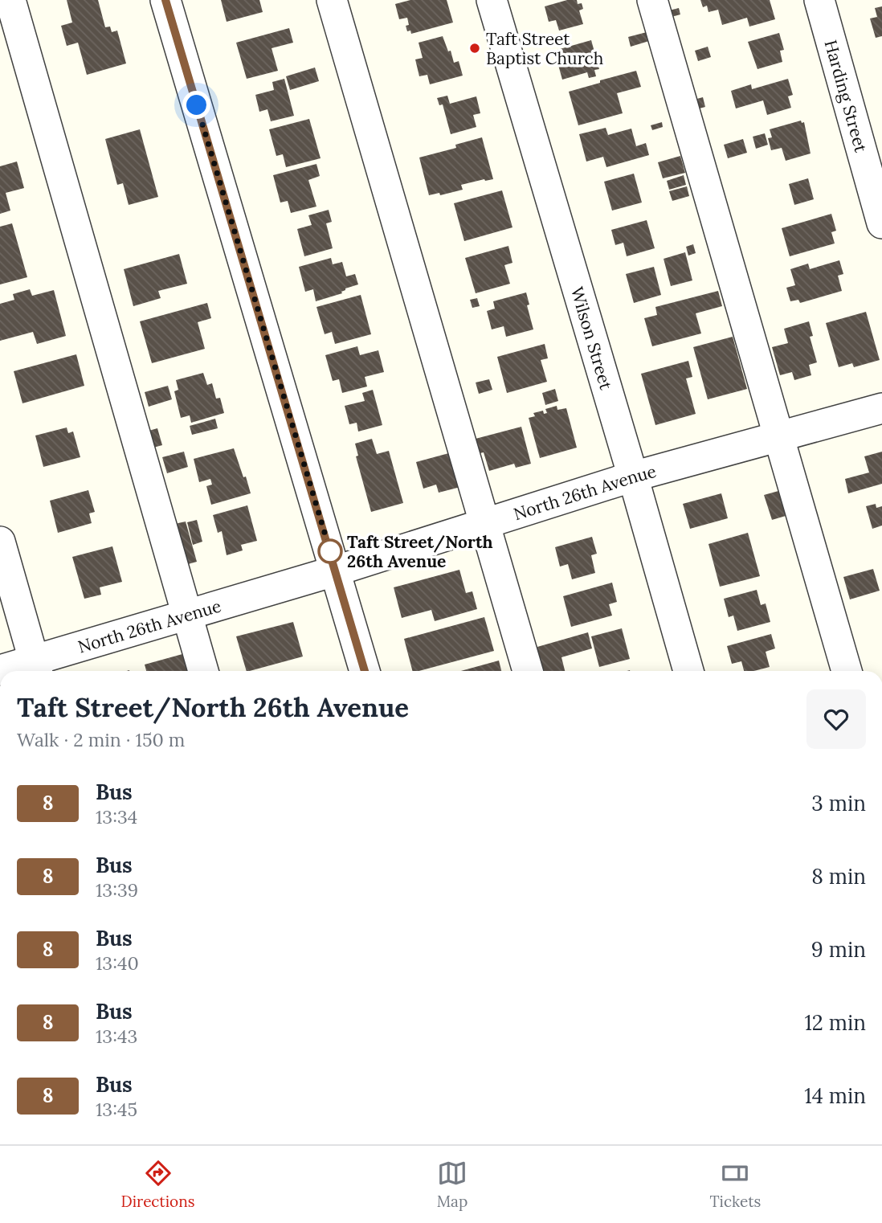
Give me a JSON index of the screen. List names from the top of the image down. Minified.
{"streets":{"street":["Harding Street","Wilson Street","North 26th Avenue"]},"crossings":[["Wilson Street","North 26th Avenue"]],"places":["Taft Street Baptist Church","Taft Street/North 26th Avenue"],"lines":["bus line 8"],"page":{"heading":["Taft Street/North 26th Avenue","Walk · 2 min · 150 m"],"list":[{"mark":"8","name":"Bus","note":"13:34","value":"3 min"},{"mark":"8","name":"Bus","note":"13:39","value":"8 min"},{"mark":"8","name":"Bus","note":"13:40","value":"9 min"},{"mark":"8","name":"Bus","note":"13:43","value":"12 min"},{"mark":"8","name":"Bus","note":"13:45","value":"14 min"}],"tabs":["Directions","Map","Tickets"]}}
